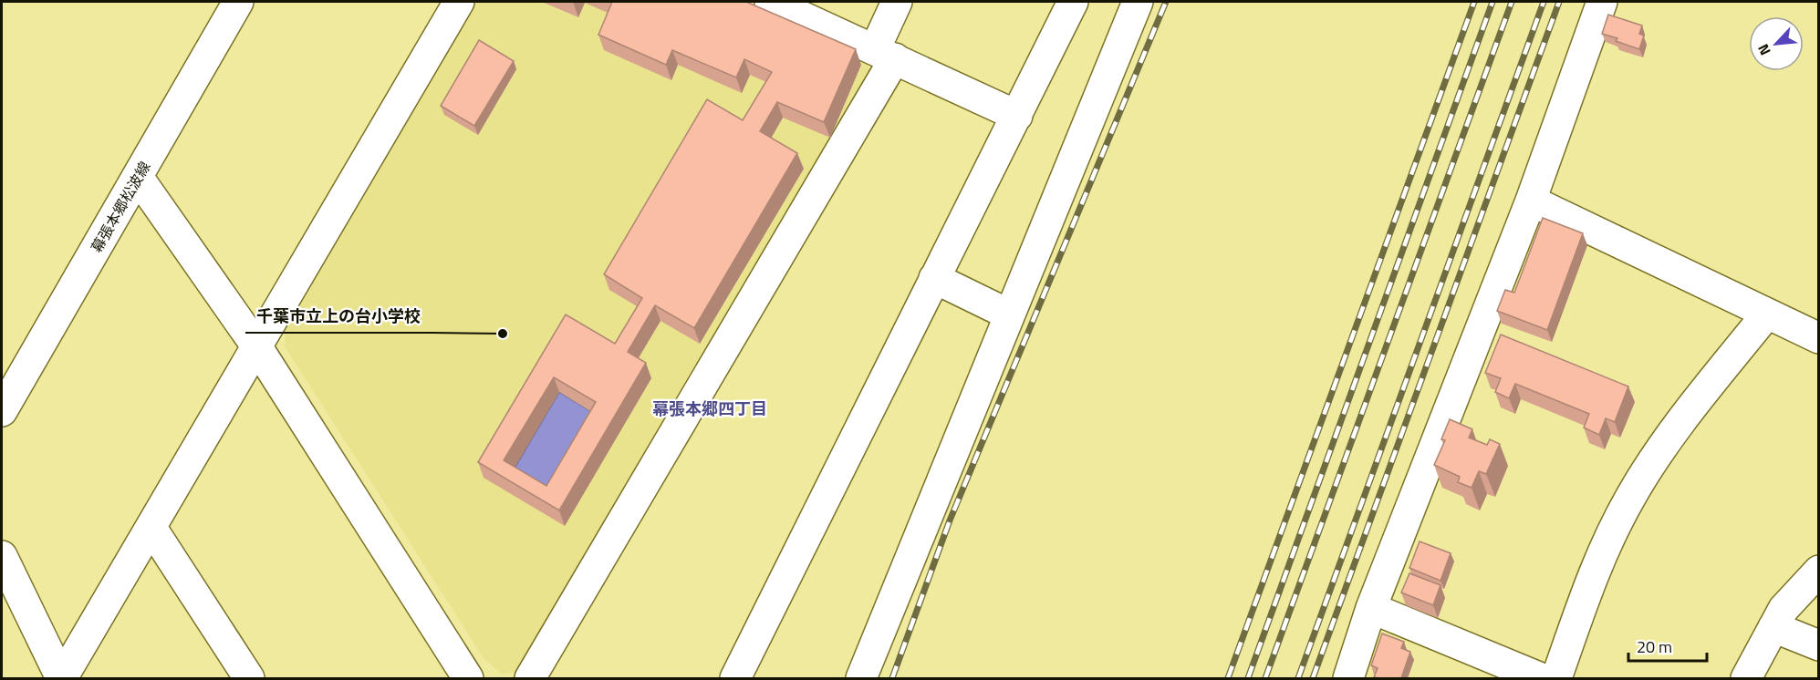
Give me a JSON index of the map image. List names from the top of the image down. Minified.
{"streets":{"street":["幕張本郷松波線"]},"districts":["幕張本郷四丁目"],"places":["千葉市立上の台小学校"],"scale_bar":"20 m","north":"bottom left"}
